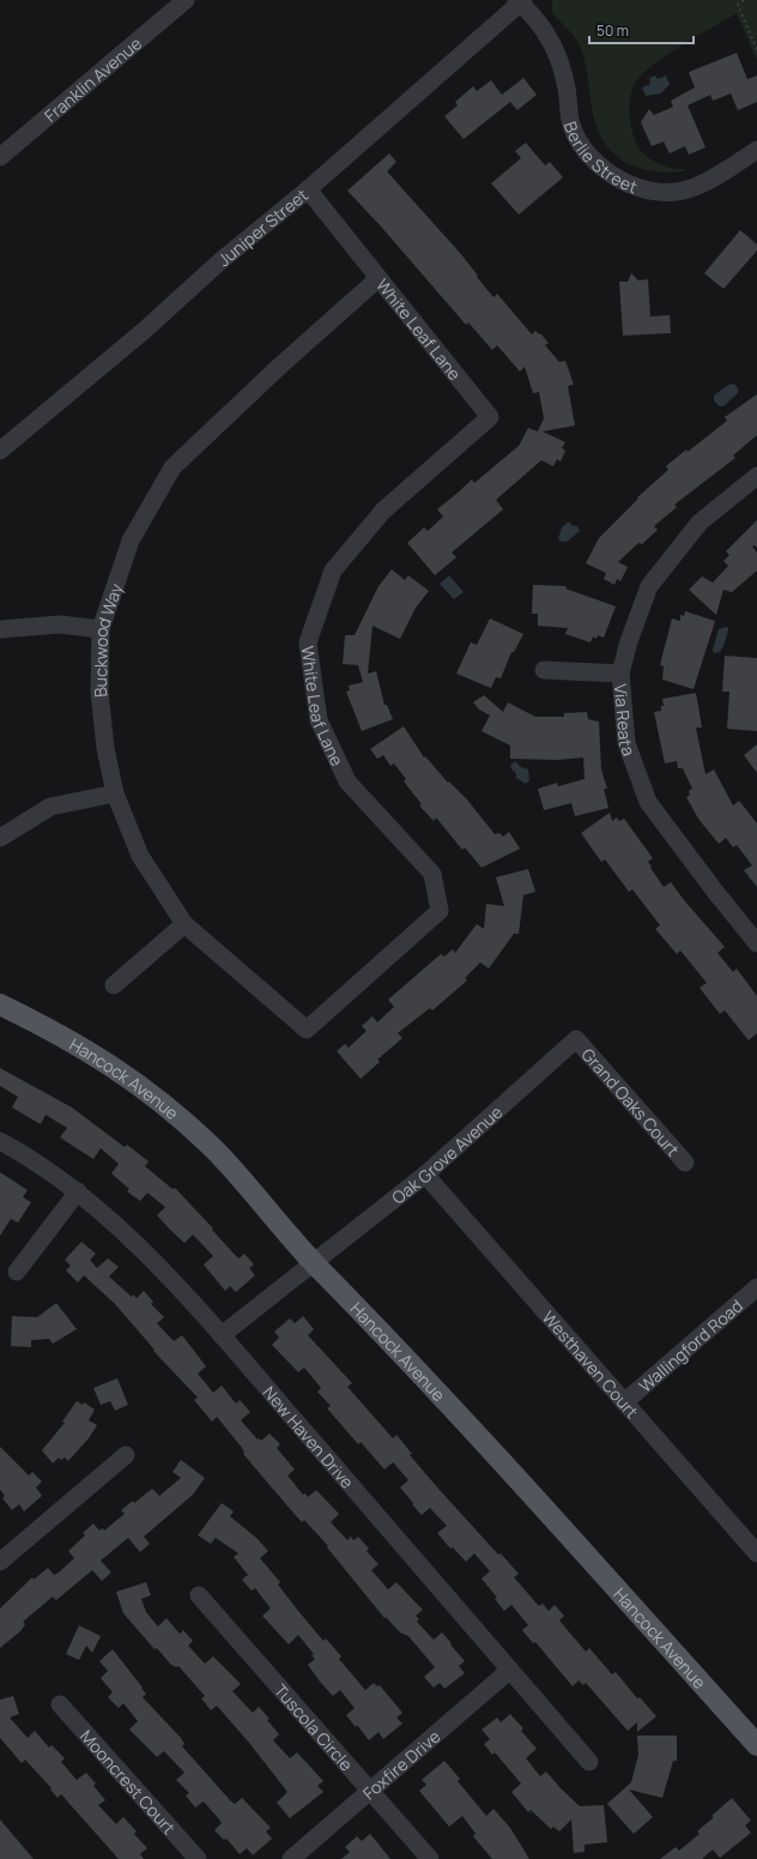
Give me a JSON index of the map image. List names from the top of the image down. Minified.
{"streets":{"main road":["Hancock Avenue"],"street":["Franklin Avenue","Berlie Street","Juniper Street","White Leaf Lane","Buckwood Way","Via Reata","Grand Oaks Court","Oak Grove Avenue","Wallingford Road","Westhaven Court","New Haven Drive","Tuscola Circle","Foxfire Drive","Mooncrest Court"]},"crossings":[["Berlie Street","Juniper Street"],["Juniper Street","White Leaf Lane"],["White Leaf Lane","Buckwood Way"],["Hancock Avenue","Oak Grove Avenue"],["Grand Oaks Court","Oak Grove Avenue"],["Oak Grove Avenue","Westhaven Court"],["Oak Grove Avenue","New Haven Drive"],["Wallingford Road","Westhaven Court"],["New Haven Drive","Foxfire Drive"],["Tuscola Circle","Foxfire Drive"]],"scale_bar":"50 m"}
